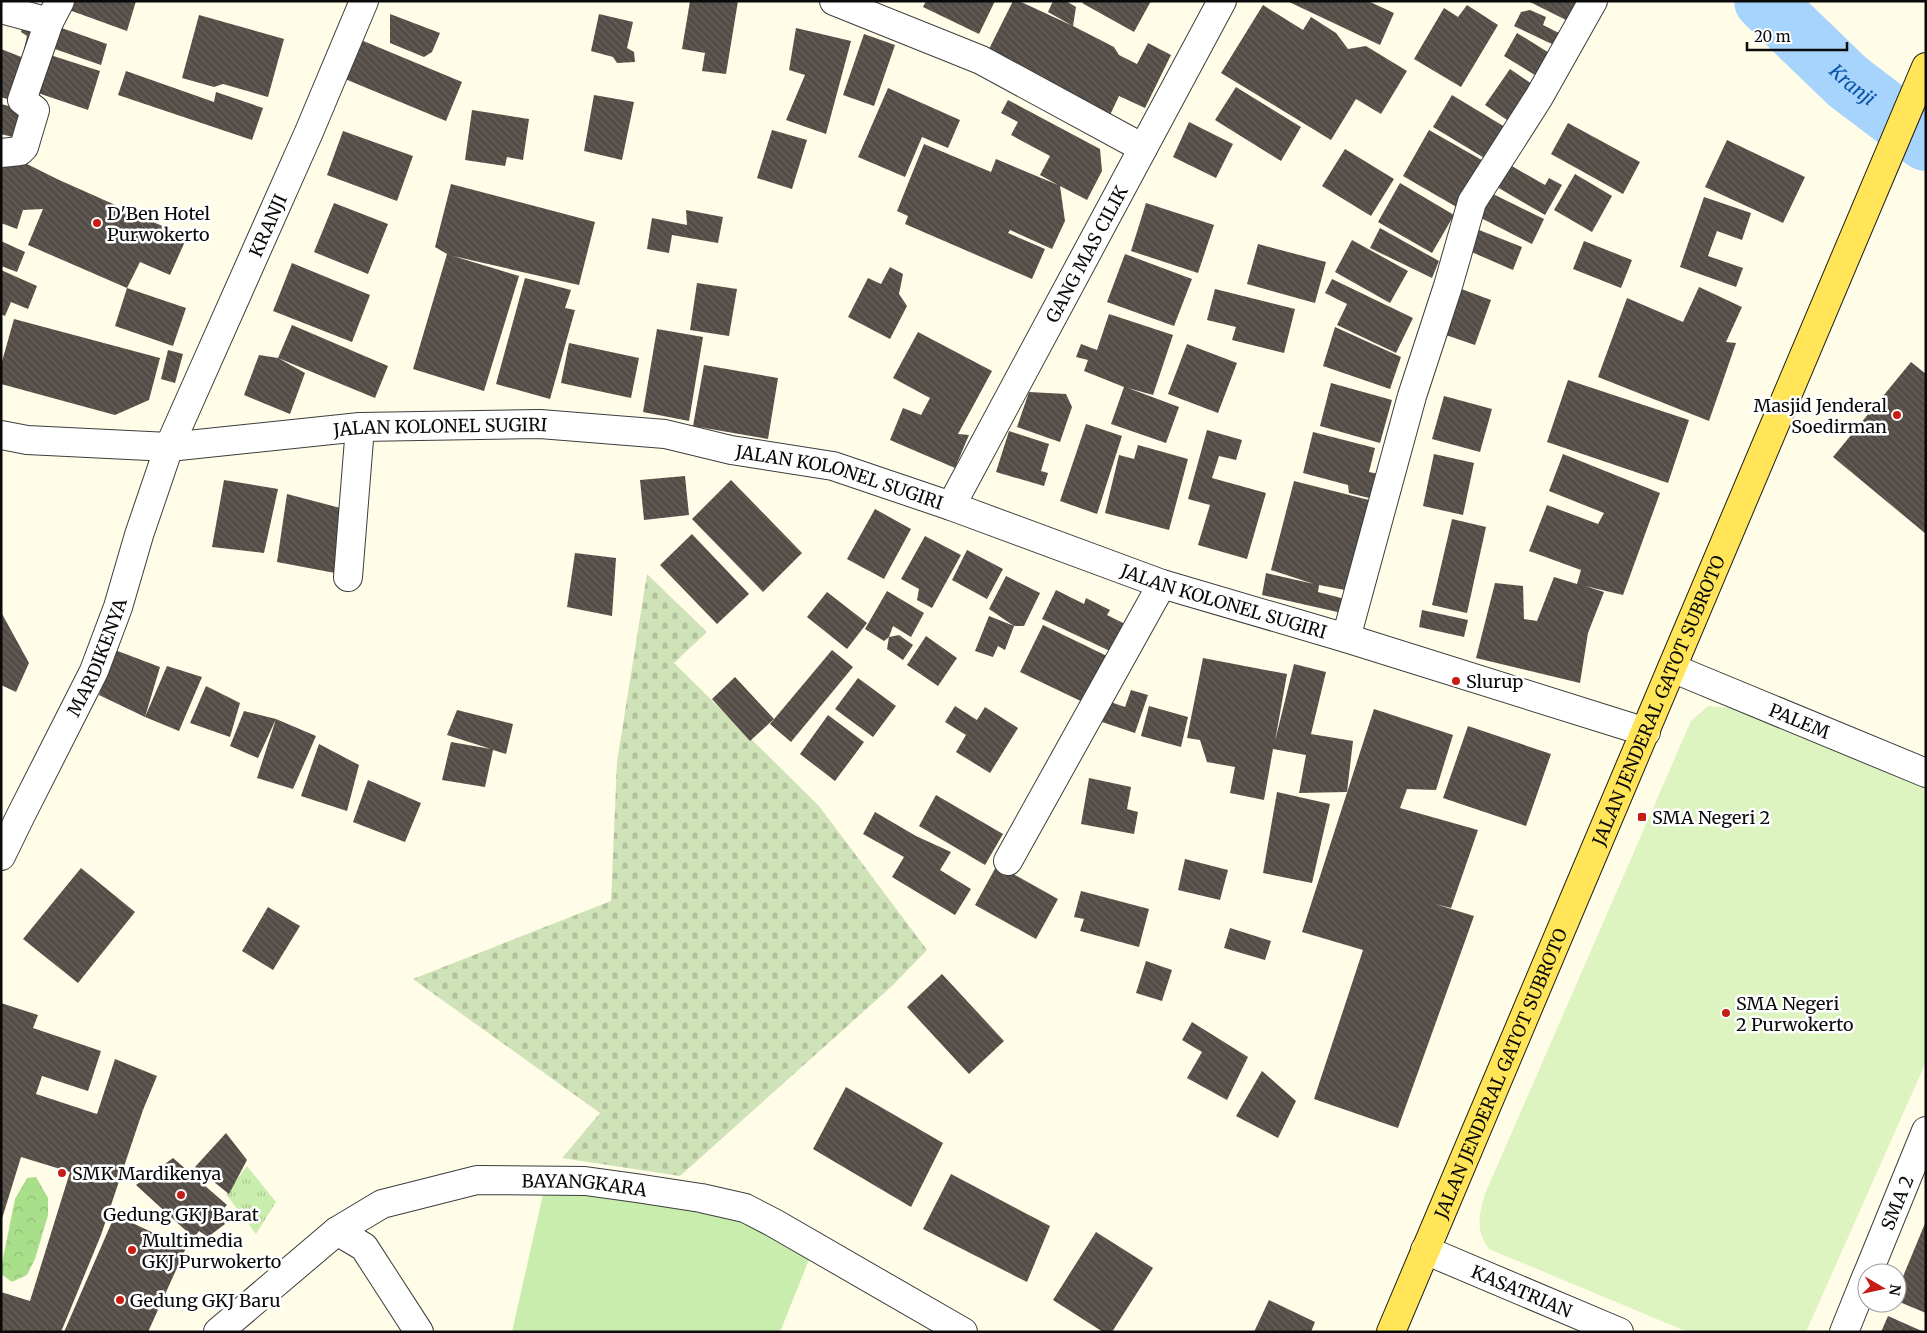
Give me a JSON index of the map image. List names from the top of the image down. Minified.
{"streets":{"main road":["JALAN JENDERAL GATOT SUBROTO"],"street":["KRANJI","GANG MAS CILIK","JALAN KOLONEL SUGIRI","MARDIKENYA","PALEM","BAYANGKARA","SMA 2","KASATRIAN"]},"crossings":[["KRANJI","JALAN KOLONEL SUGIRI"],["KRANJI","MARDIKENYA"],["GANG MAS CILIK","JALAN KOLONEL SUGIRI"],["JALAN KOLONEL SUGIRI","MARDIKENYA"],["JALAN KOLONEL SUGIRI","JALAN JENDERAL GATOT SUBROTO"],["JALAN JENDERAL GATOT SUBROTO","PALEM"],["JALAN JENDERAL GATOT SUBROTO","KASATRIAN"]],"water":["Kranji"],"places":{"other":["D'Ben Hotel Purwokerto","Masjid Jenderal Soedirman","Slurup","SMA Negeri 2 Purwokerto","SMK Mardikenya","Gedung GKJ Barat","Multimedia GKJ Purwokerto","Gedung GKJ Baru"],"transit":["SMA Negeri 2"]},"scale_bar":"20 m","north":"right"}
